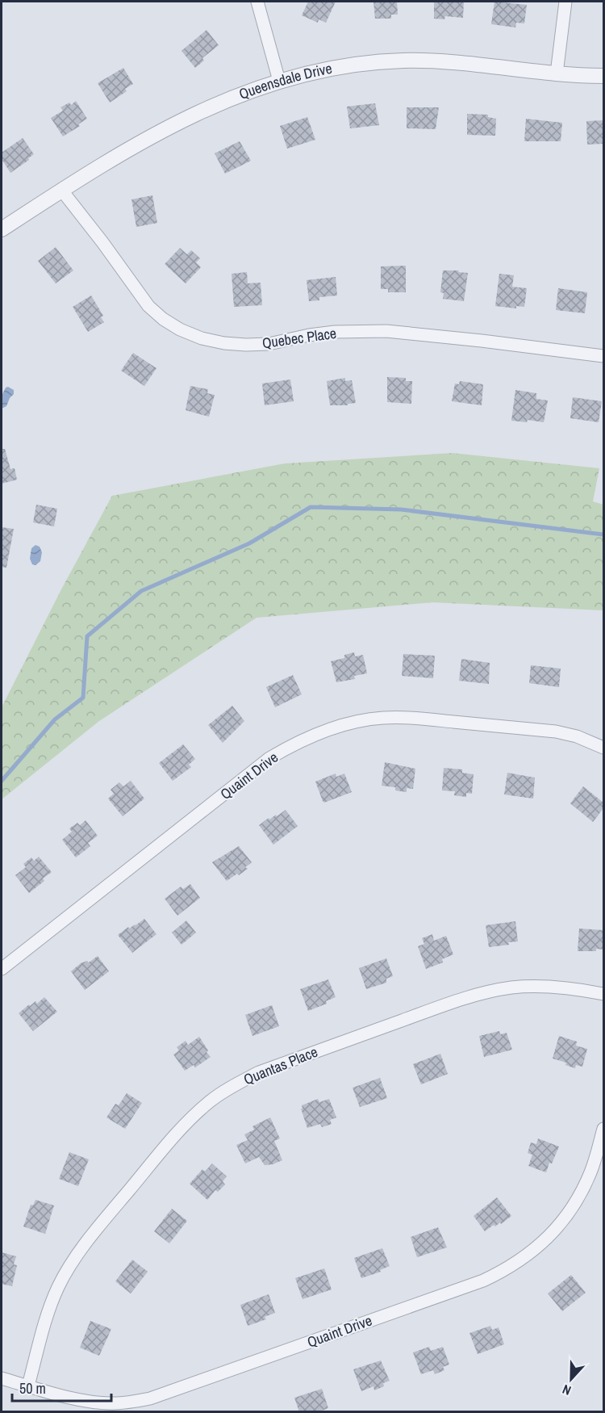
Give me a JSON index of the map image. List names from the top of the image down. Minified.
{"streets":{"street":["Queensdale Drive","Quebec Place","Quaint Drive","Quantas Place"]},"crossings":[["Queensdale Drive","Quebec Place"],["Quaint Drive","Quantas Place"]],"scale_bar":"50 m","north":"bottom"}
